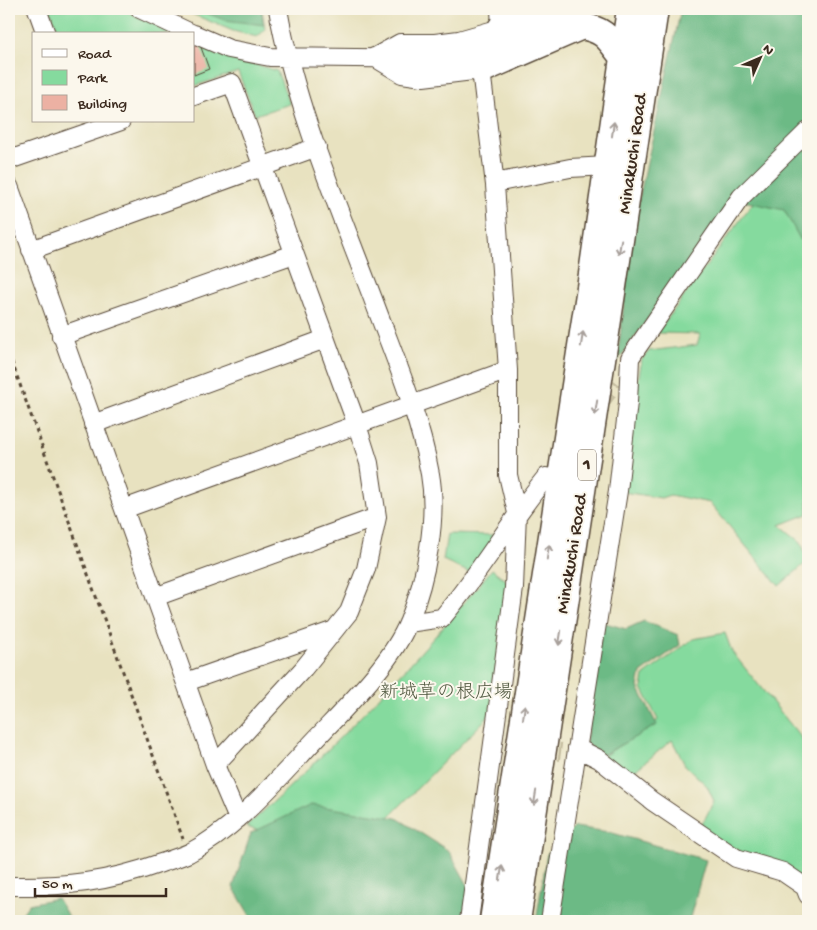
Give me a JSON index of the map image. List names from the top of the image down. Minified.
{"streets":{"highway":["Minakuchi Road","1"]},"parks":["新城草の根広場"],"legend":["Road","Park","Building"],"scale_bar":"50 m","north":"top right"}
